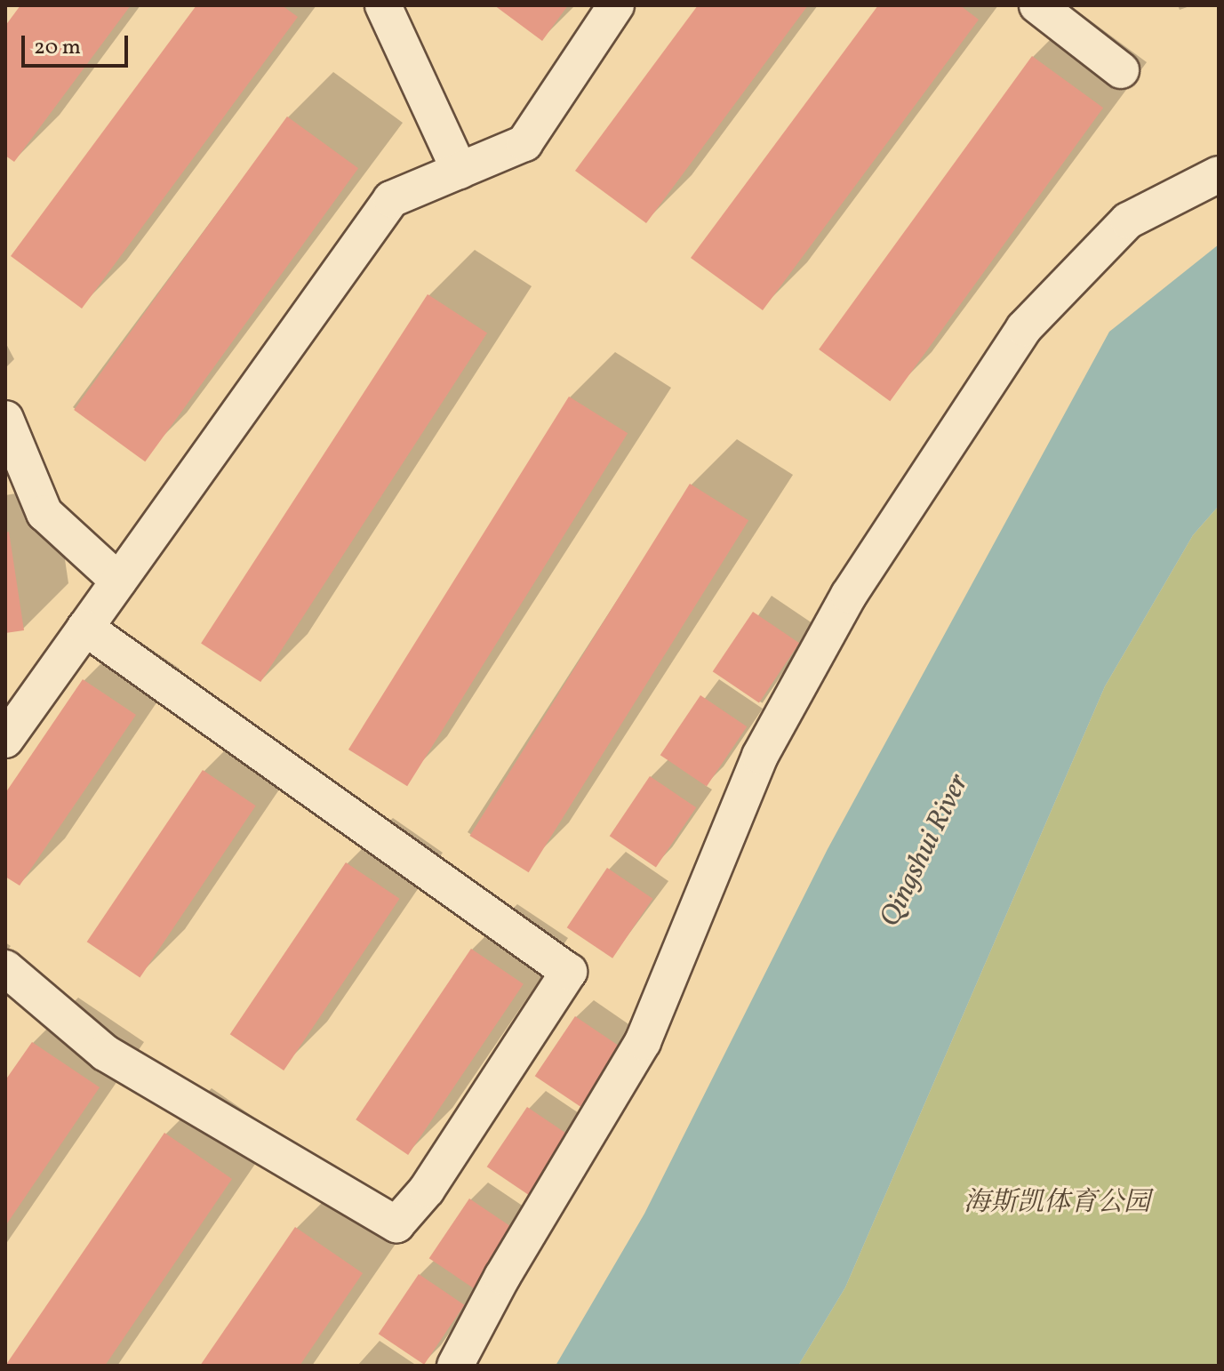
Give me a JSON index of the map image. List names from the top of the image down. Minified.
{"water":["Qingshui River"],"parks":["海斯凯体育公园"],"scale_bar":"20 m"}
